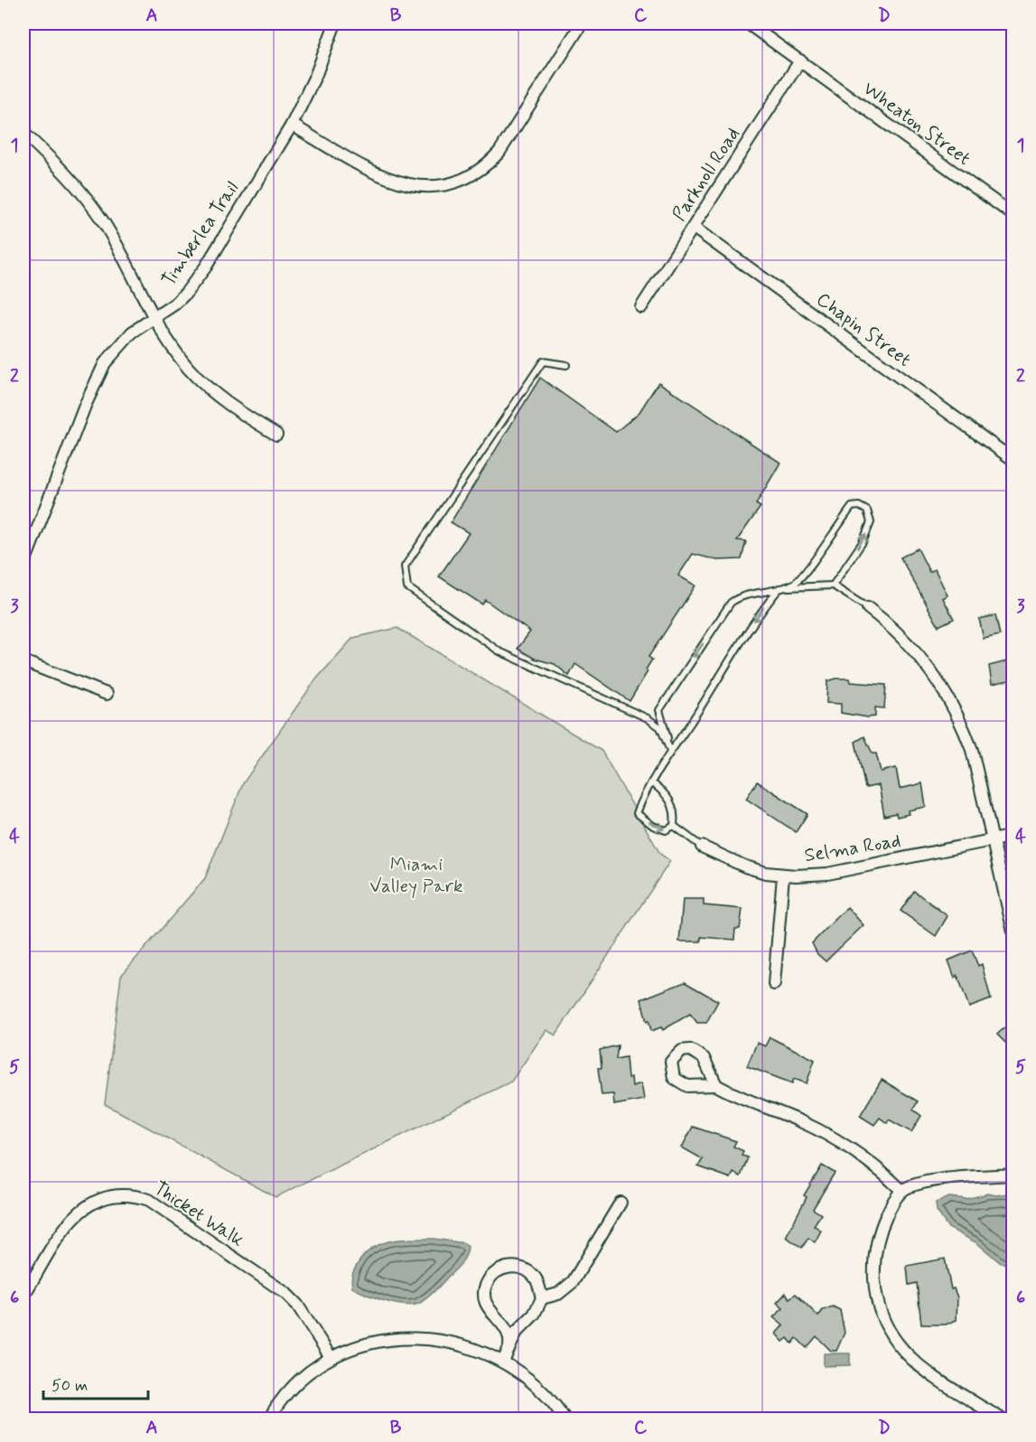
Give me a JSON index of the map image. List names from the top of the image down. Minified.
{"streets":{"street":["Wheaton Street","Parknoll Road","Timberlea Trail","Chapin Street","Selma Road","Thicket Walk"]},"crossings":[["Wheaton Street","Parknoll Road"],["Parknoll Road","Chapin Street"]],"parks":["Miami Valley Park"],"scale_bar":"50 m","grid":{"columns":["A","B","C","D"],"rows":["1","2","3","4","5","6"]}}
